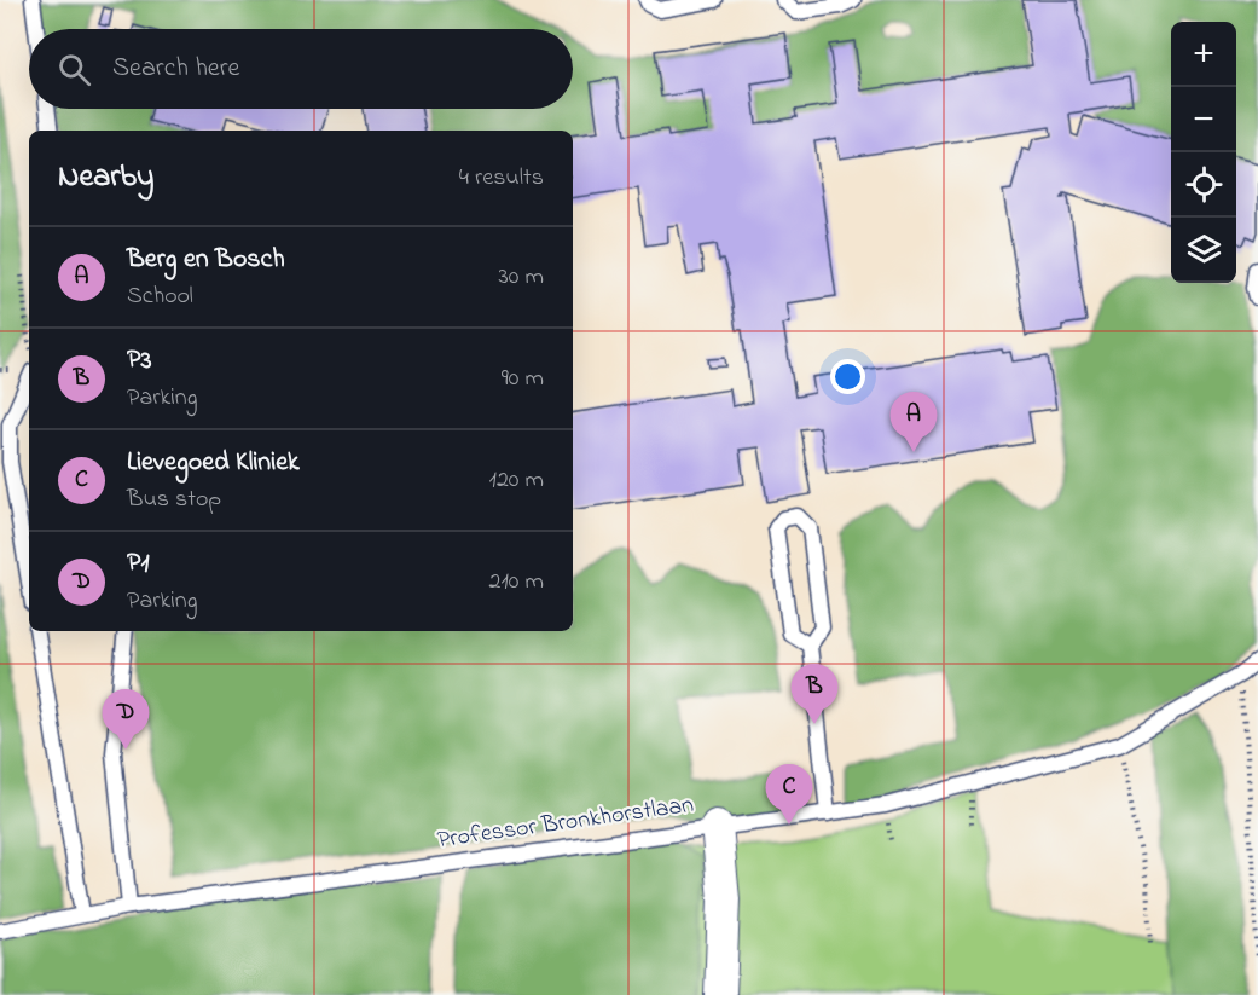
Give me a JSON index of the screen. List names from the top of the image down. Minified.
{"streets":{"lane":["Professor Bronkhorstlaan"]},"page":{"map_buttons":["+","−"],"search":"Search here","heading":["Nearby","4 results"],"list":[{"mark":"A","name":"Berg en Bosch","note":"School","value":"30 m"},{"mark":"B","name":"P3","note":"Parking","value":"90 m"},{"mark":"C","name":"Lievegoed Kliniek","note":"Bus stop","value":"120 m"},{"mark":"D","name":"P1","note":"Parking","value":"210 m"}],"pins":["A","B","D","C"]}}
